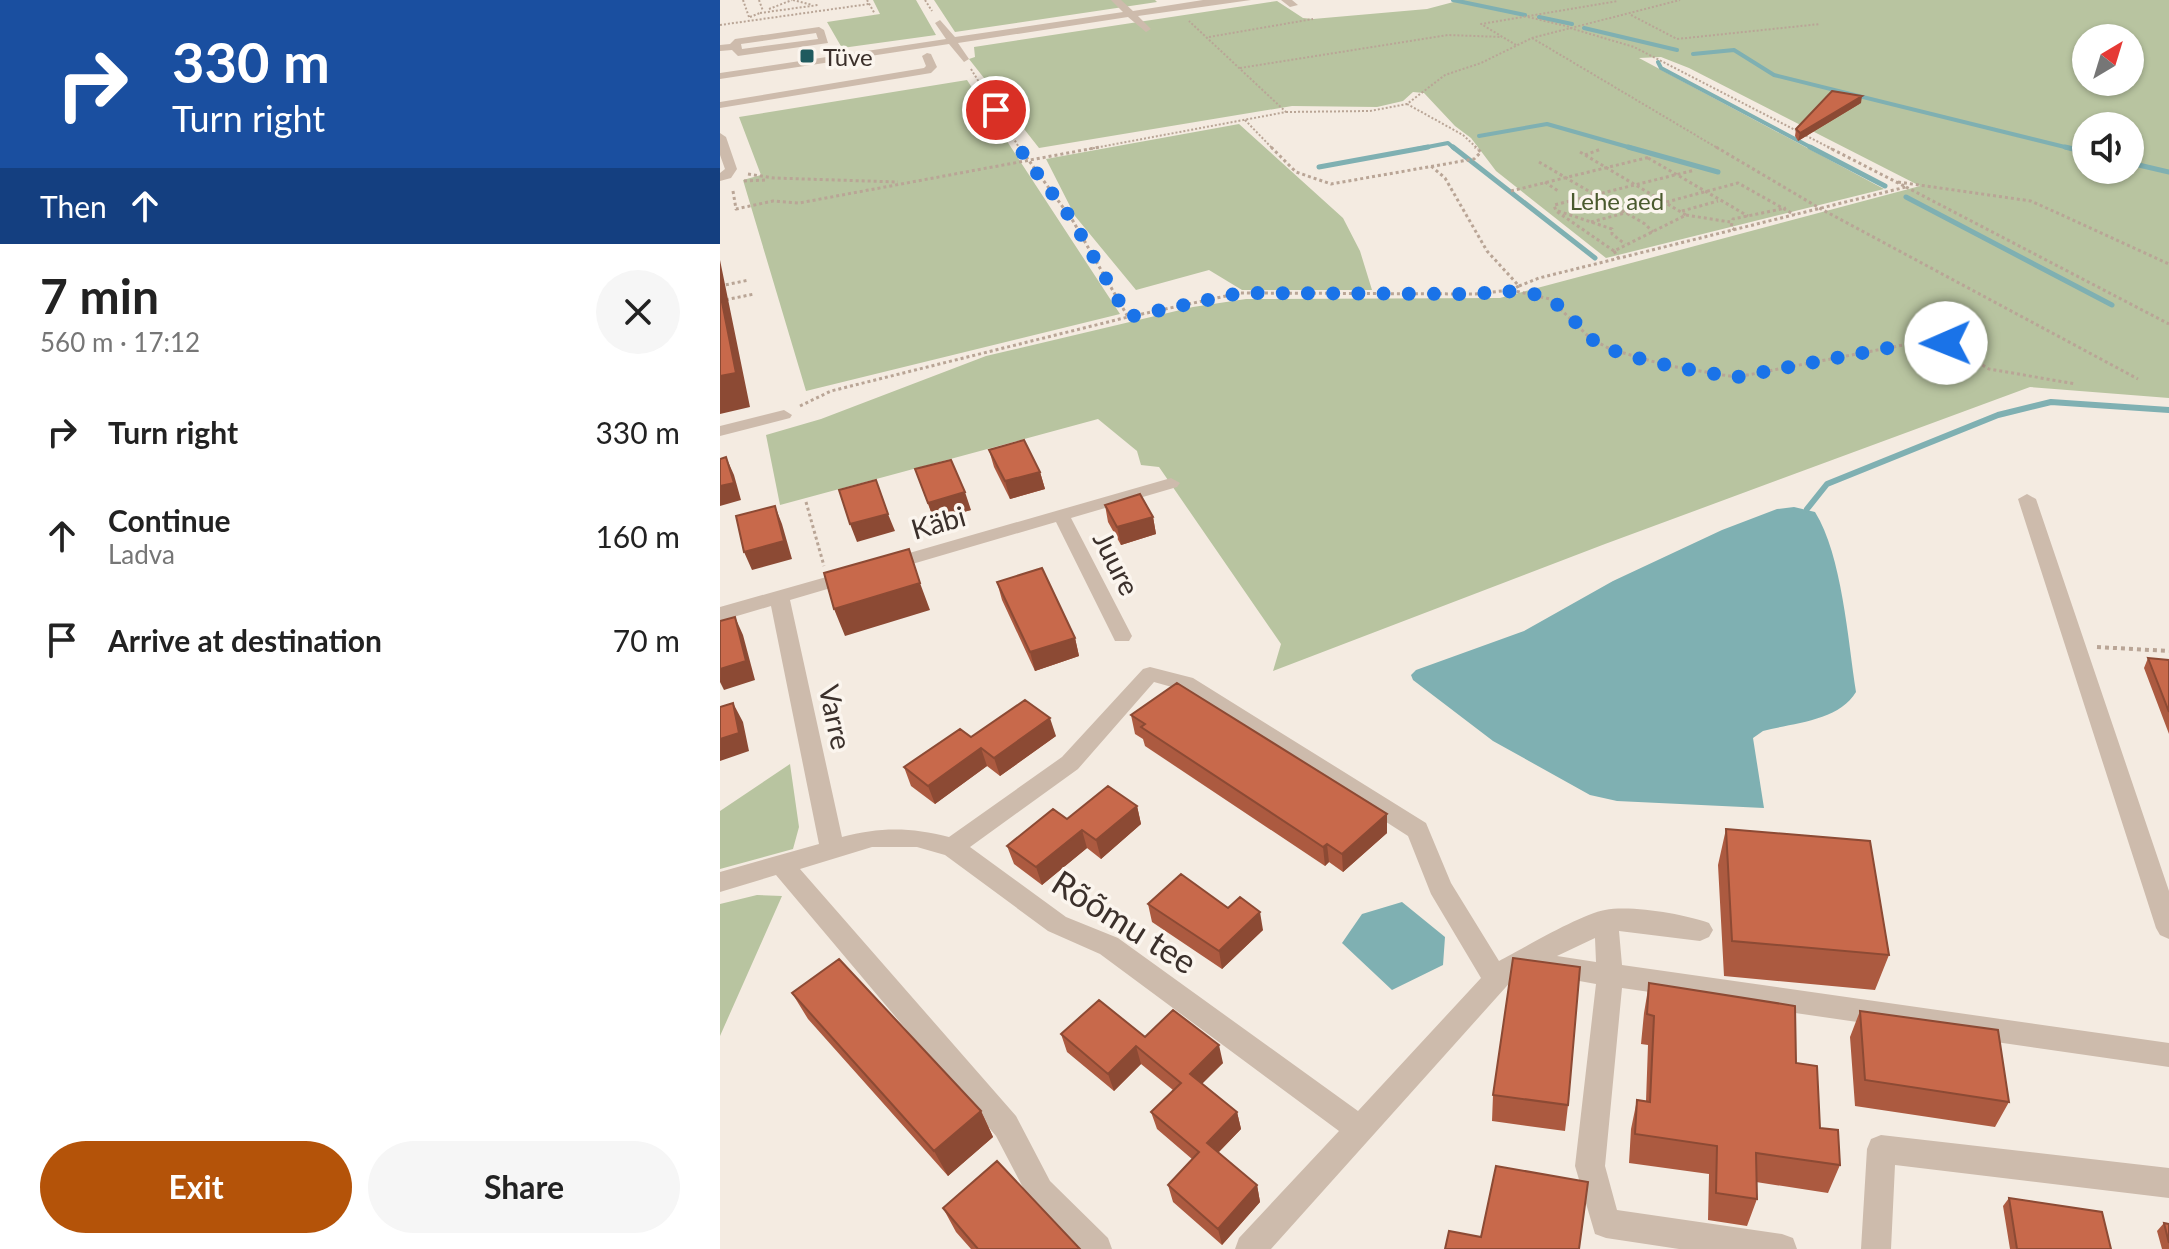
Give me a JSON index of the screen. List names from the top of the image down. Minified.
{"streets":{"street":["Käbi","Juure","Varre","Rõõmu tee"]},"crossings":[["Käbi","Juure"],["Käbi","Varre"],["Varre","Rõõmu tee"]],"parks":["Lehe aed"],"places":{"transit":["Tüve"]},"north":"top right","page":{"turn":["330 m","Turn right"],"then":"Then","heading":["7 min","560 m · 17:12"],"list":[{"name":"Turn right","value":"330 m"},{"name":"Continue","note":"Ladva","value":"160 m"},{"name":"Arrive at destination","value":"70 m"}],"buttons":["Exit","Share"]}}
